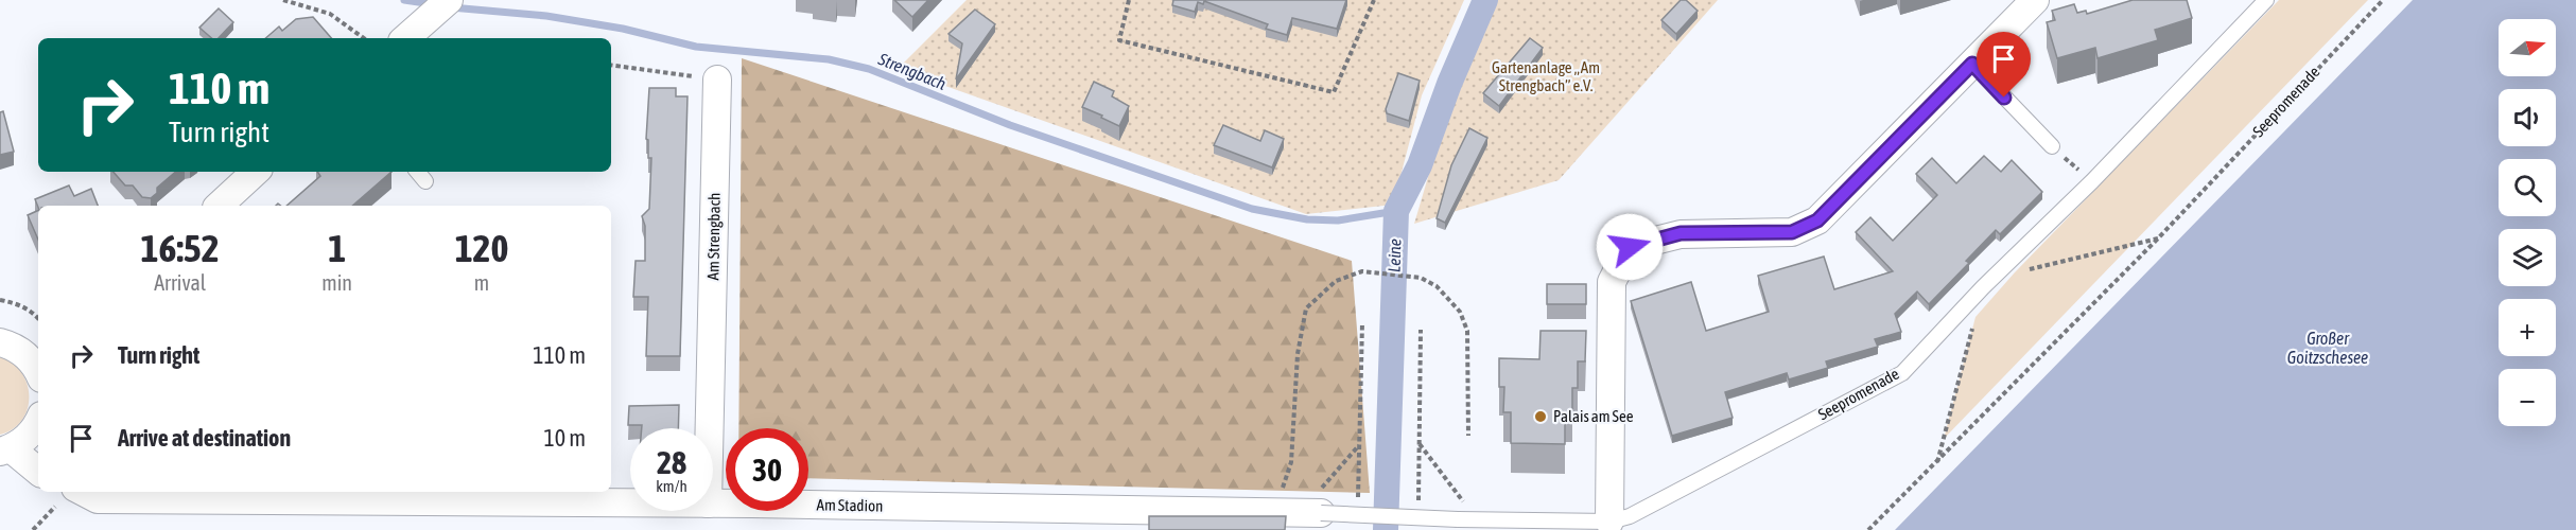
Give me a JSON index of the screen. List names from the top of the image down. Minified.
{"streets":{"street":["Am Strengbach","Am Stadion"],"lane":["Seepromenade"]},"crossings":[["Seepromenade","Am Stadion"]],"water":["Strengbach","Leine","Großer Goitzschesee"],"parks":["Gartenanlage „Am Strengbach” e.V."],"places":["Palais am See"],"north":"right","page":{"map_buttons":["+","−"],"turn":["110 m","Turn right"],"eta":["16:52","Arrival","1","min","120","m"],"list":[{"name":"Turn right","value":"110 m"},{"name":"Arrive at destination","value":"10 m"}],"speed":"28 km/h","limit":"30"}}
